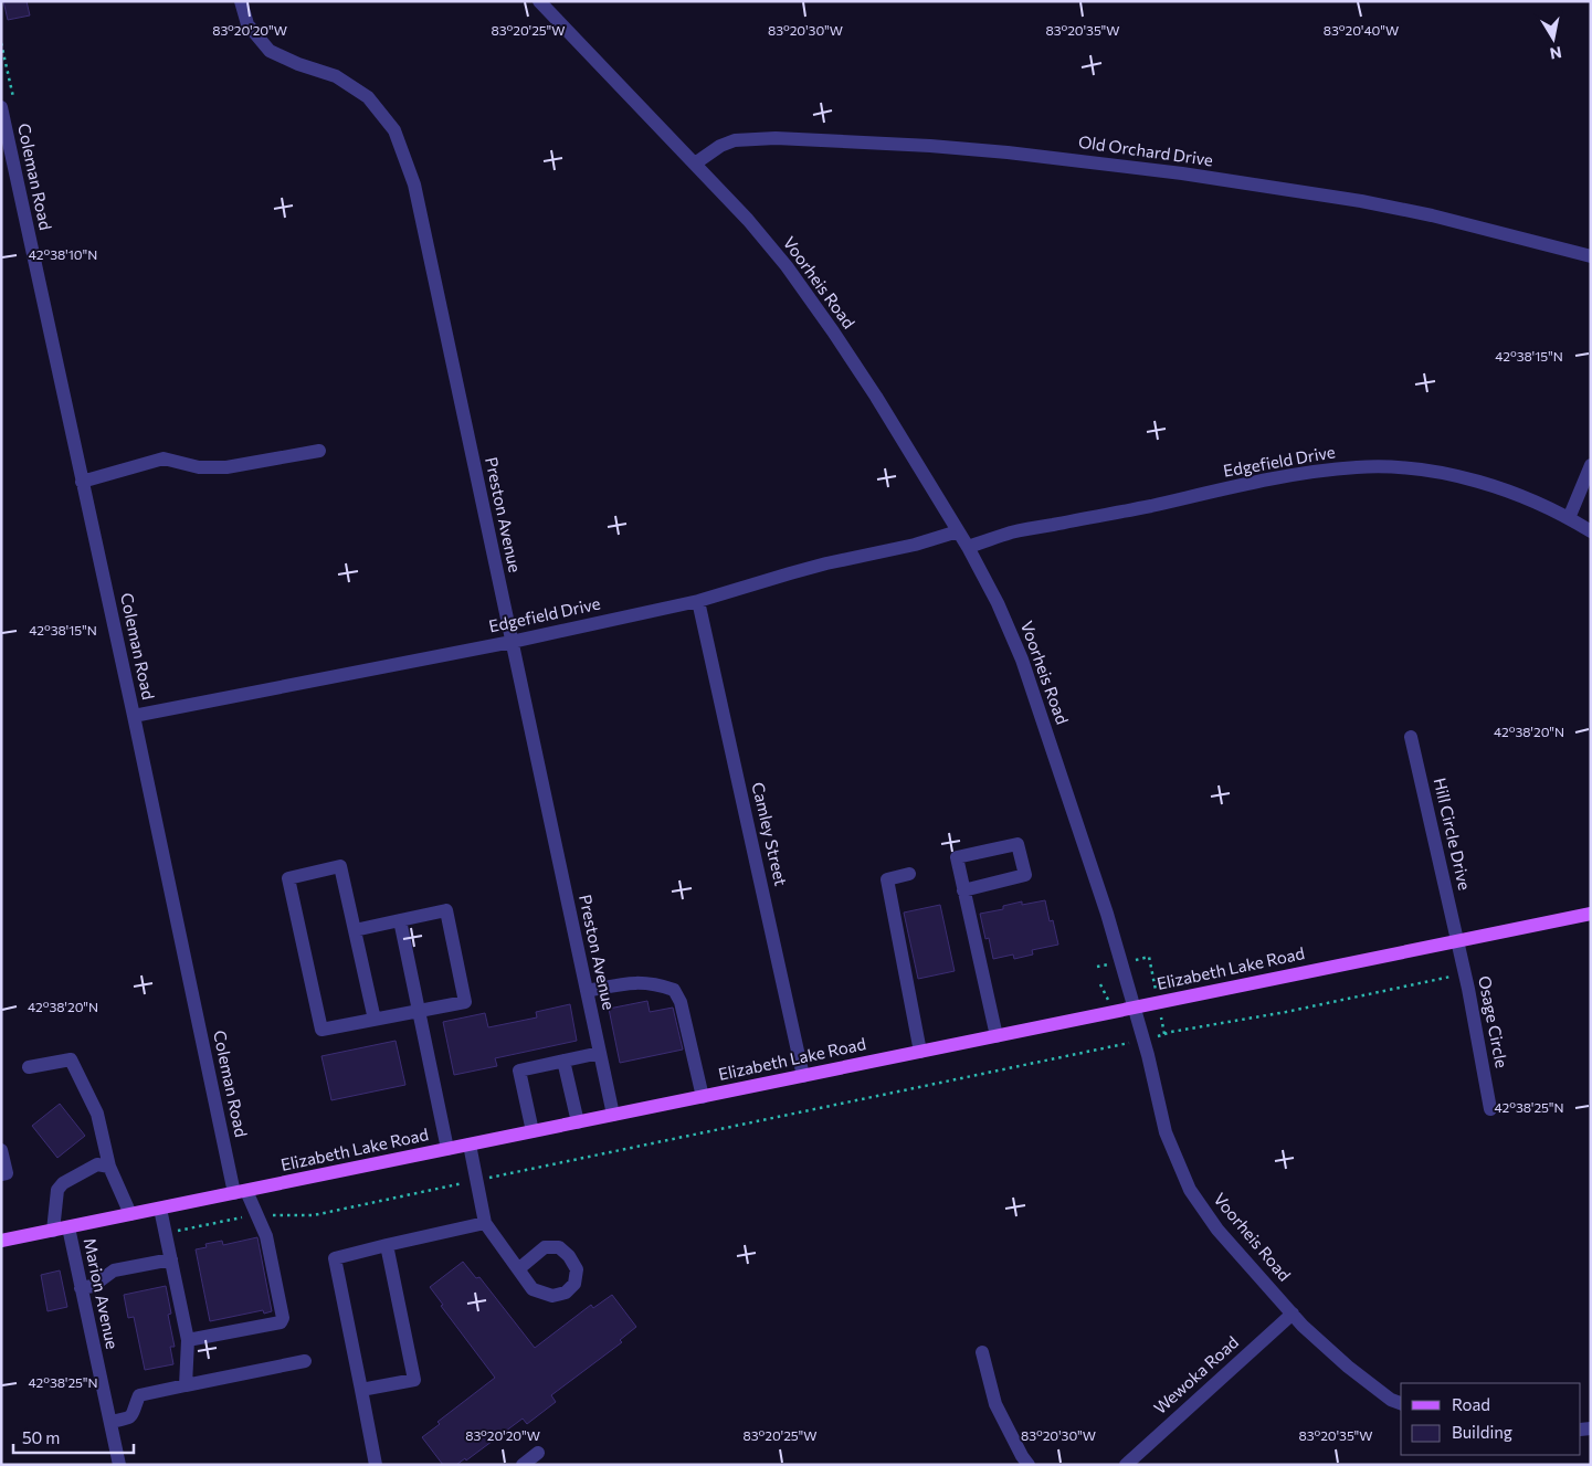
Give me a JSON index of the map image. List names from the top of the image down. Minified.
{"streets":{"main road":["Elizabeth Lake Road"],"street":["Old Orchard Drive","Coleman Road","Voorheis Road","Edgefield Drive","Preston Avenue","Camley Street","Hill Circle Drive","Osage Circle","Marion Avenue","Wewoka Road"]},"crossings":[["Old Orchard Drive","Voorheis Road"],["Coleman Road","Edgefield Drive"],["Coleman Road","Elizabeth Lake Road"],["Voorheis Road","Edgefield Drive"],["Voorheis Road","Elizabeth Lake Road"],["Voorheis Road","Wewoka Road"],["Edgefield Drive","Preston Avenue"],["Edgefield Drive","Camley Street"],["Preston Avenue","Elizabeth Lake Road"],["Camley Street","Elizabeth Lake Road"],["Hill Circle Drive","Elizabeth Lake Road"],["Hill Circle Drive","Osage Circle"],["Elizabeth Lake Road","Osage Circle"],["Elizabeth Lake Road","Marion Avenue"]],"legend":["Road","Building"],"scale_bar":"50 m","north":"bottom","coordinates":["83°20'20\"W","83°20'25\"W","83°20'30\"W","83°20'35\"W","83°20'40\"W","42°38'10\"N","42°38'15\"N","42°38'20\"N","42°38'25\"N"]}
